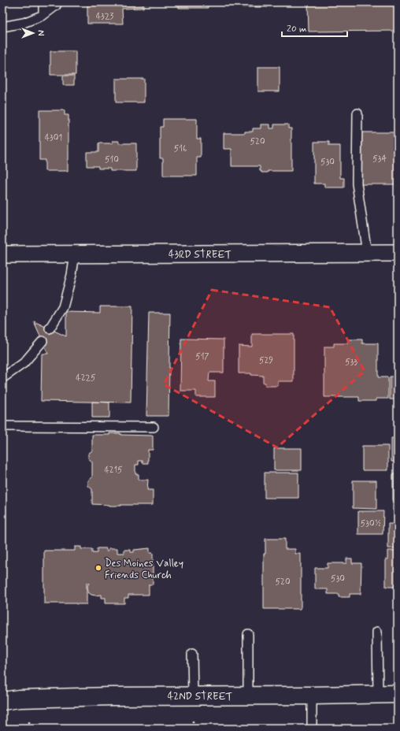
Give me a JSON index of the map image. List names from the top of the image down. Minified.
{"streets":{"street":["43RD STREET","42ND STREET"]},"places":["Des Moines Valley Friends Church"],"house_numbers":["4323","4301","520","516","534","510","530","517","529","533","4225","4215","530½","530","520"],"scale_bar":"20 m","north":"right"}
